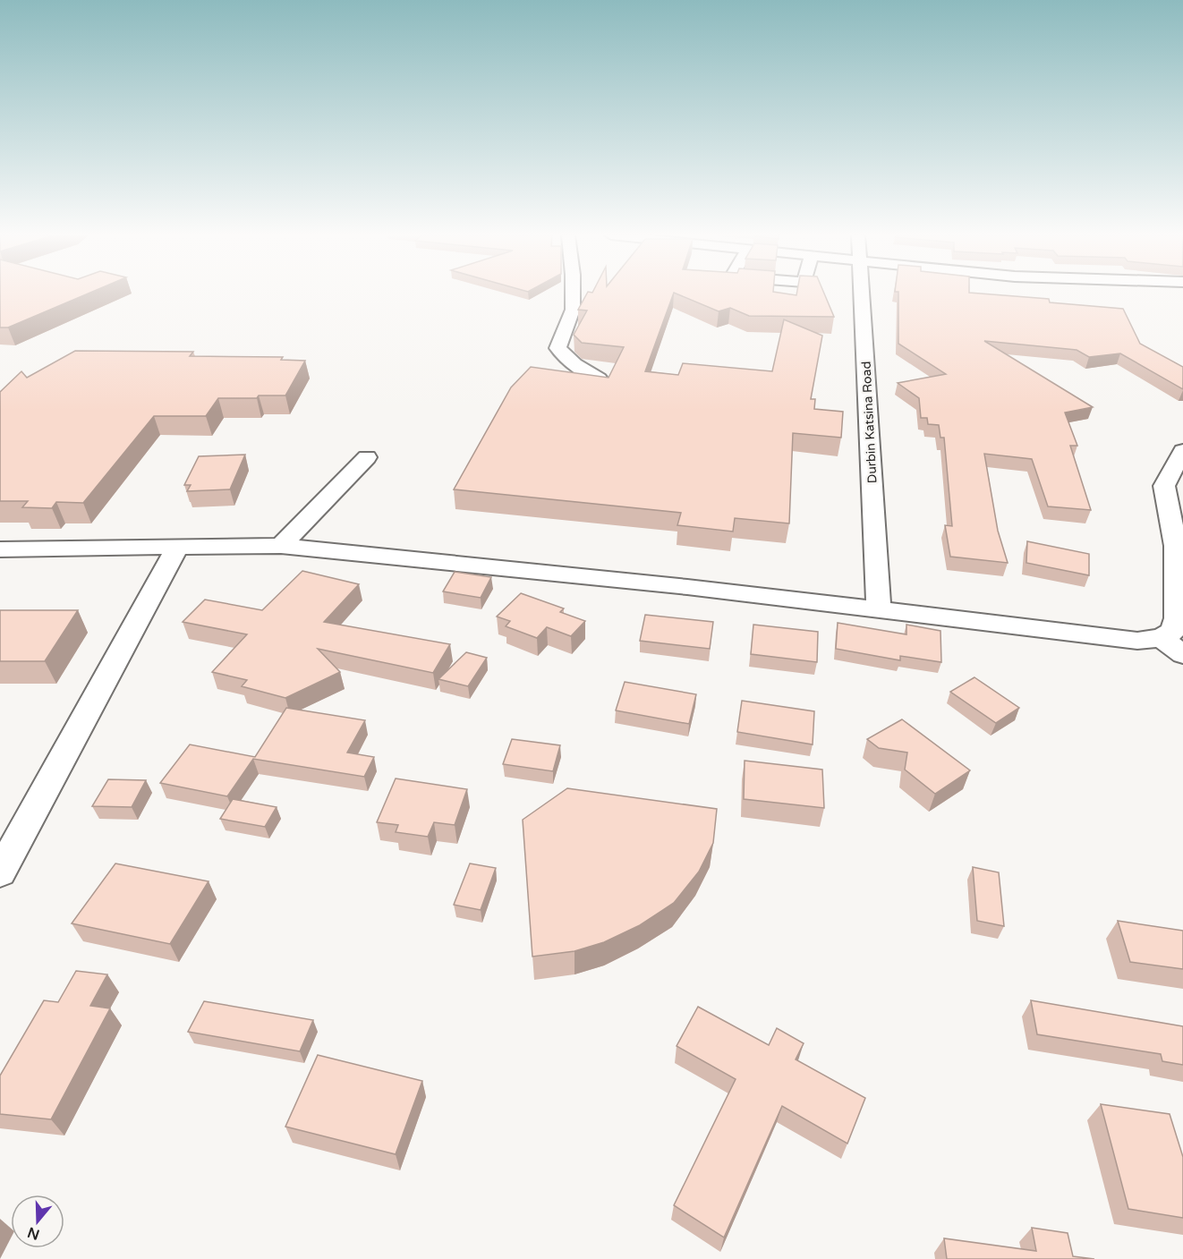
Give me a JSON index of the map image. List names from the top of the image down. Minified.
{"streets":{"street":["Durbin Katsina Road"]},"north":"bottom"}
